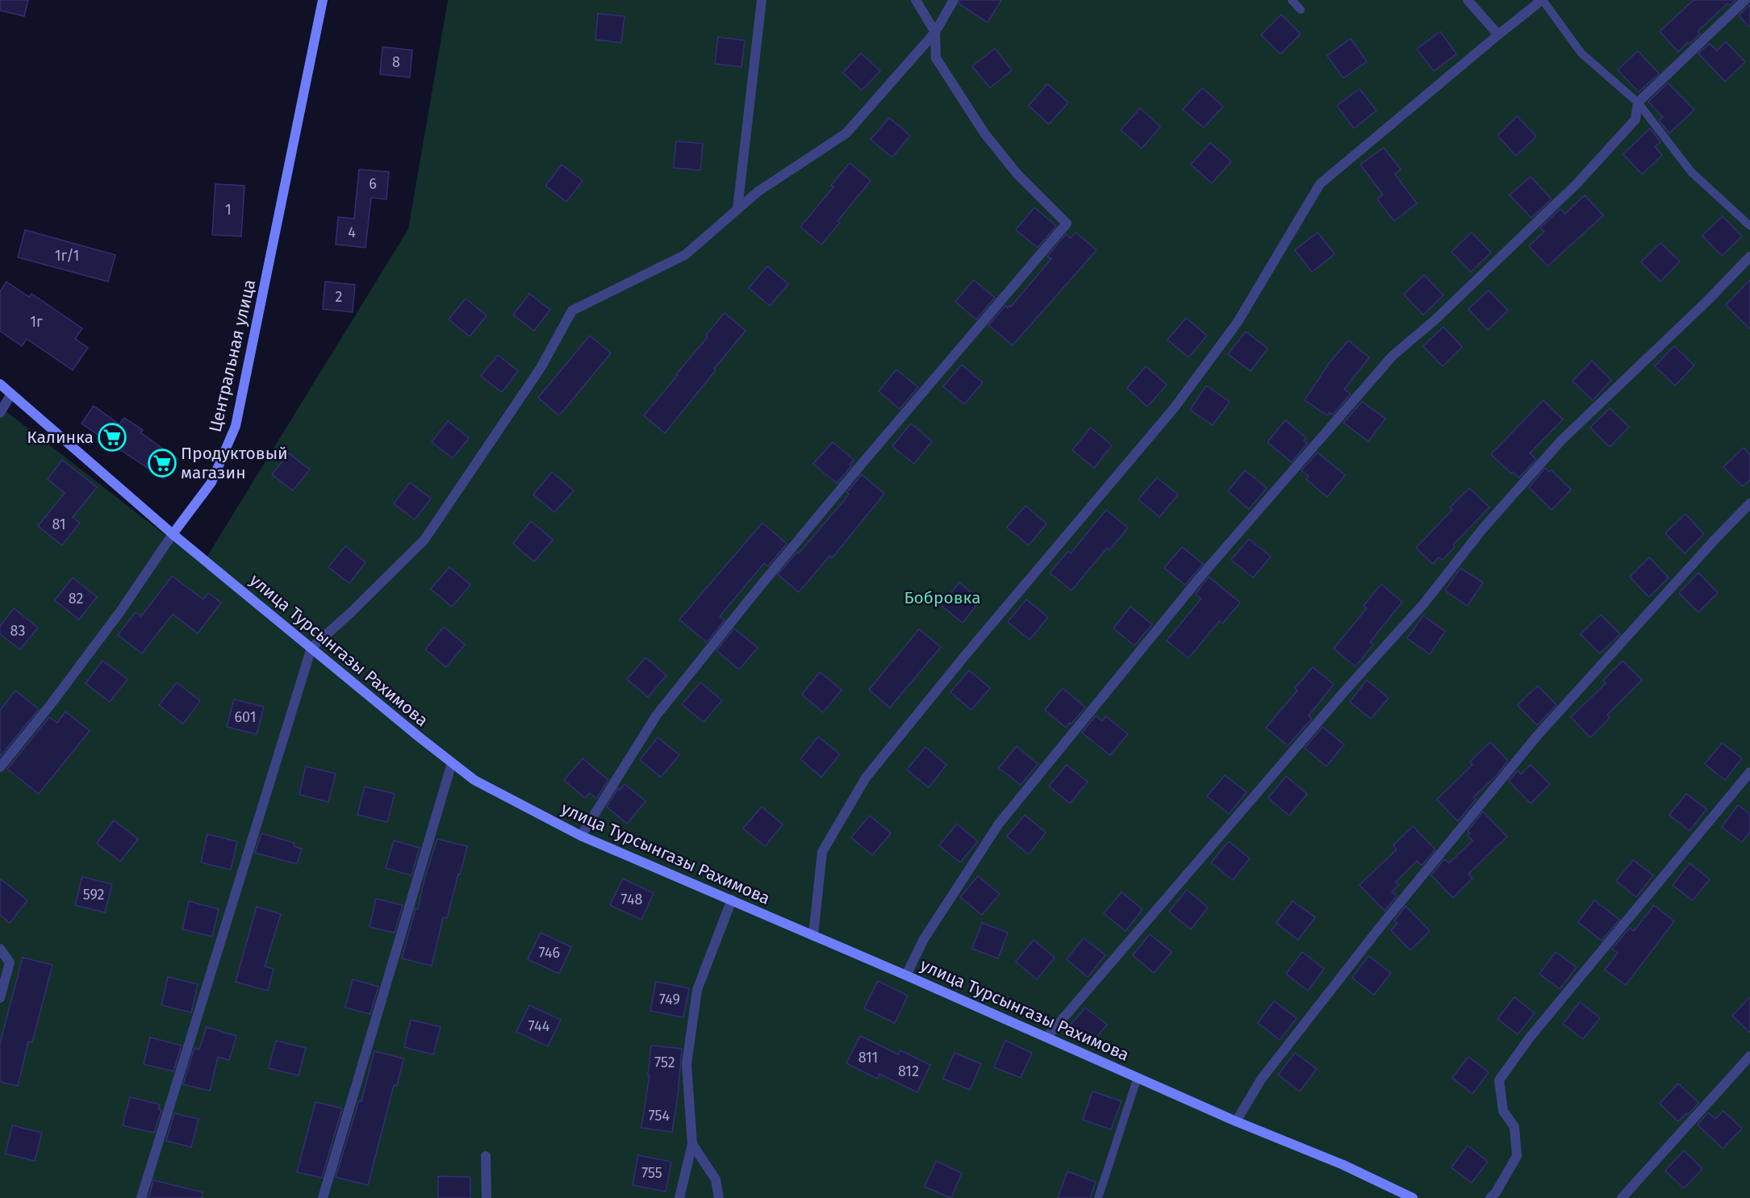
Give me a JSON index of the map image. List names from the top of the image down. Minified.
{"streets":{"street":["Центральная улица","улица Турсынгазы Рахимова"]},"crossings":[["Центральная улица","улица Турсынгазы Рахимова"]],"parks":["Бобровка"],"places":{"supermarket":["Калинка","Продуктовый магазин"]},"house_numbers":["8","6","1","4","1г/1","2","1г","81","82","83","601","592","748","746","749","744","811","752","812","754","755"]}
